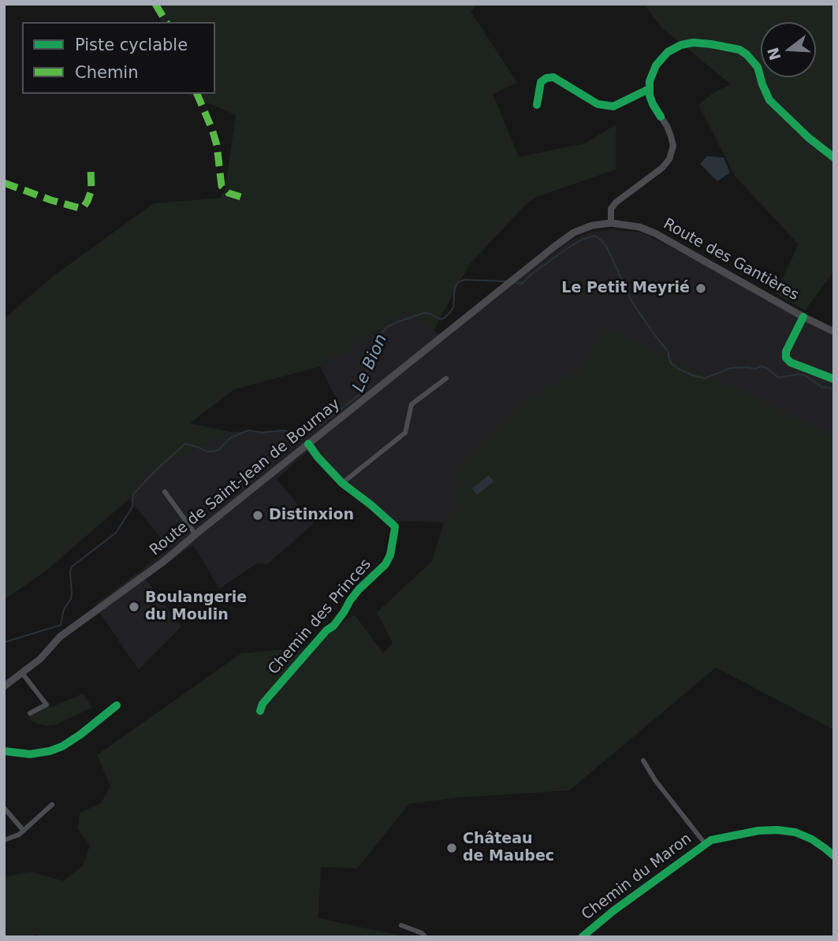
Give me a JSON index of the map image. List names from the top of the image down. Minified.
{"streets":{"main road":["Route des Gantières","Route de Saint-Jean de Bournay"],"street":["Chemin des Princes","Chemin du Maron"]},"crossings":[["Route des Gantières","Route de Saint-Jean de Bournay"],["Route de Saint-Jean de Bournay","Chemin des Princes"]],"water":["Le Bion"],"places":["Le Petit Meyrié","Distinxion","Boulangerie du Moulin","Château de Maubec"],"legend":["Piste cyclable","Chemin"],"north":"left"}
